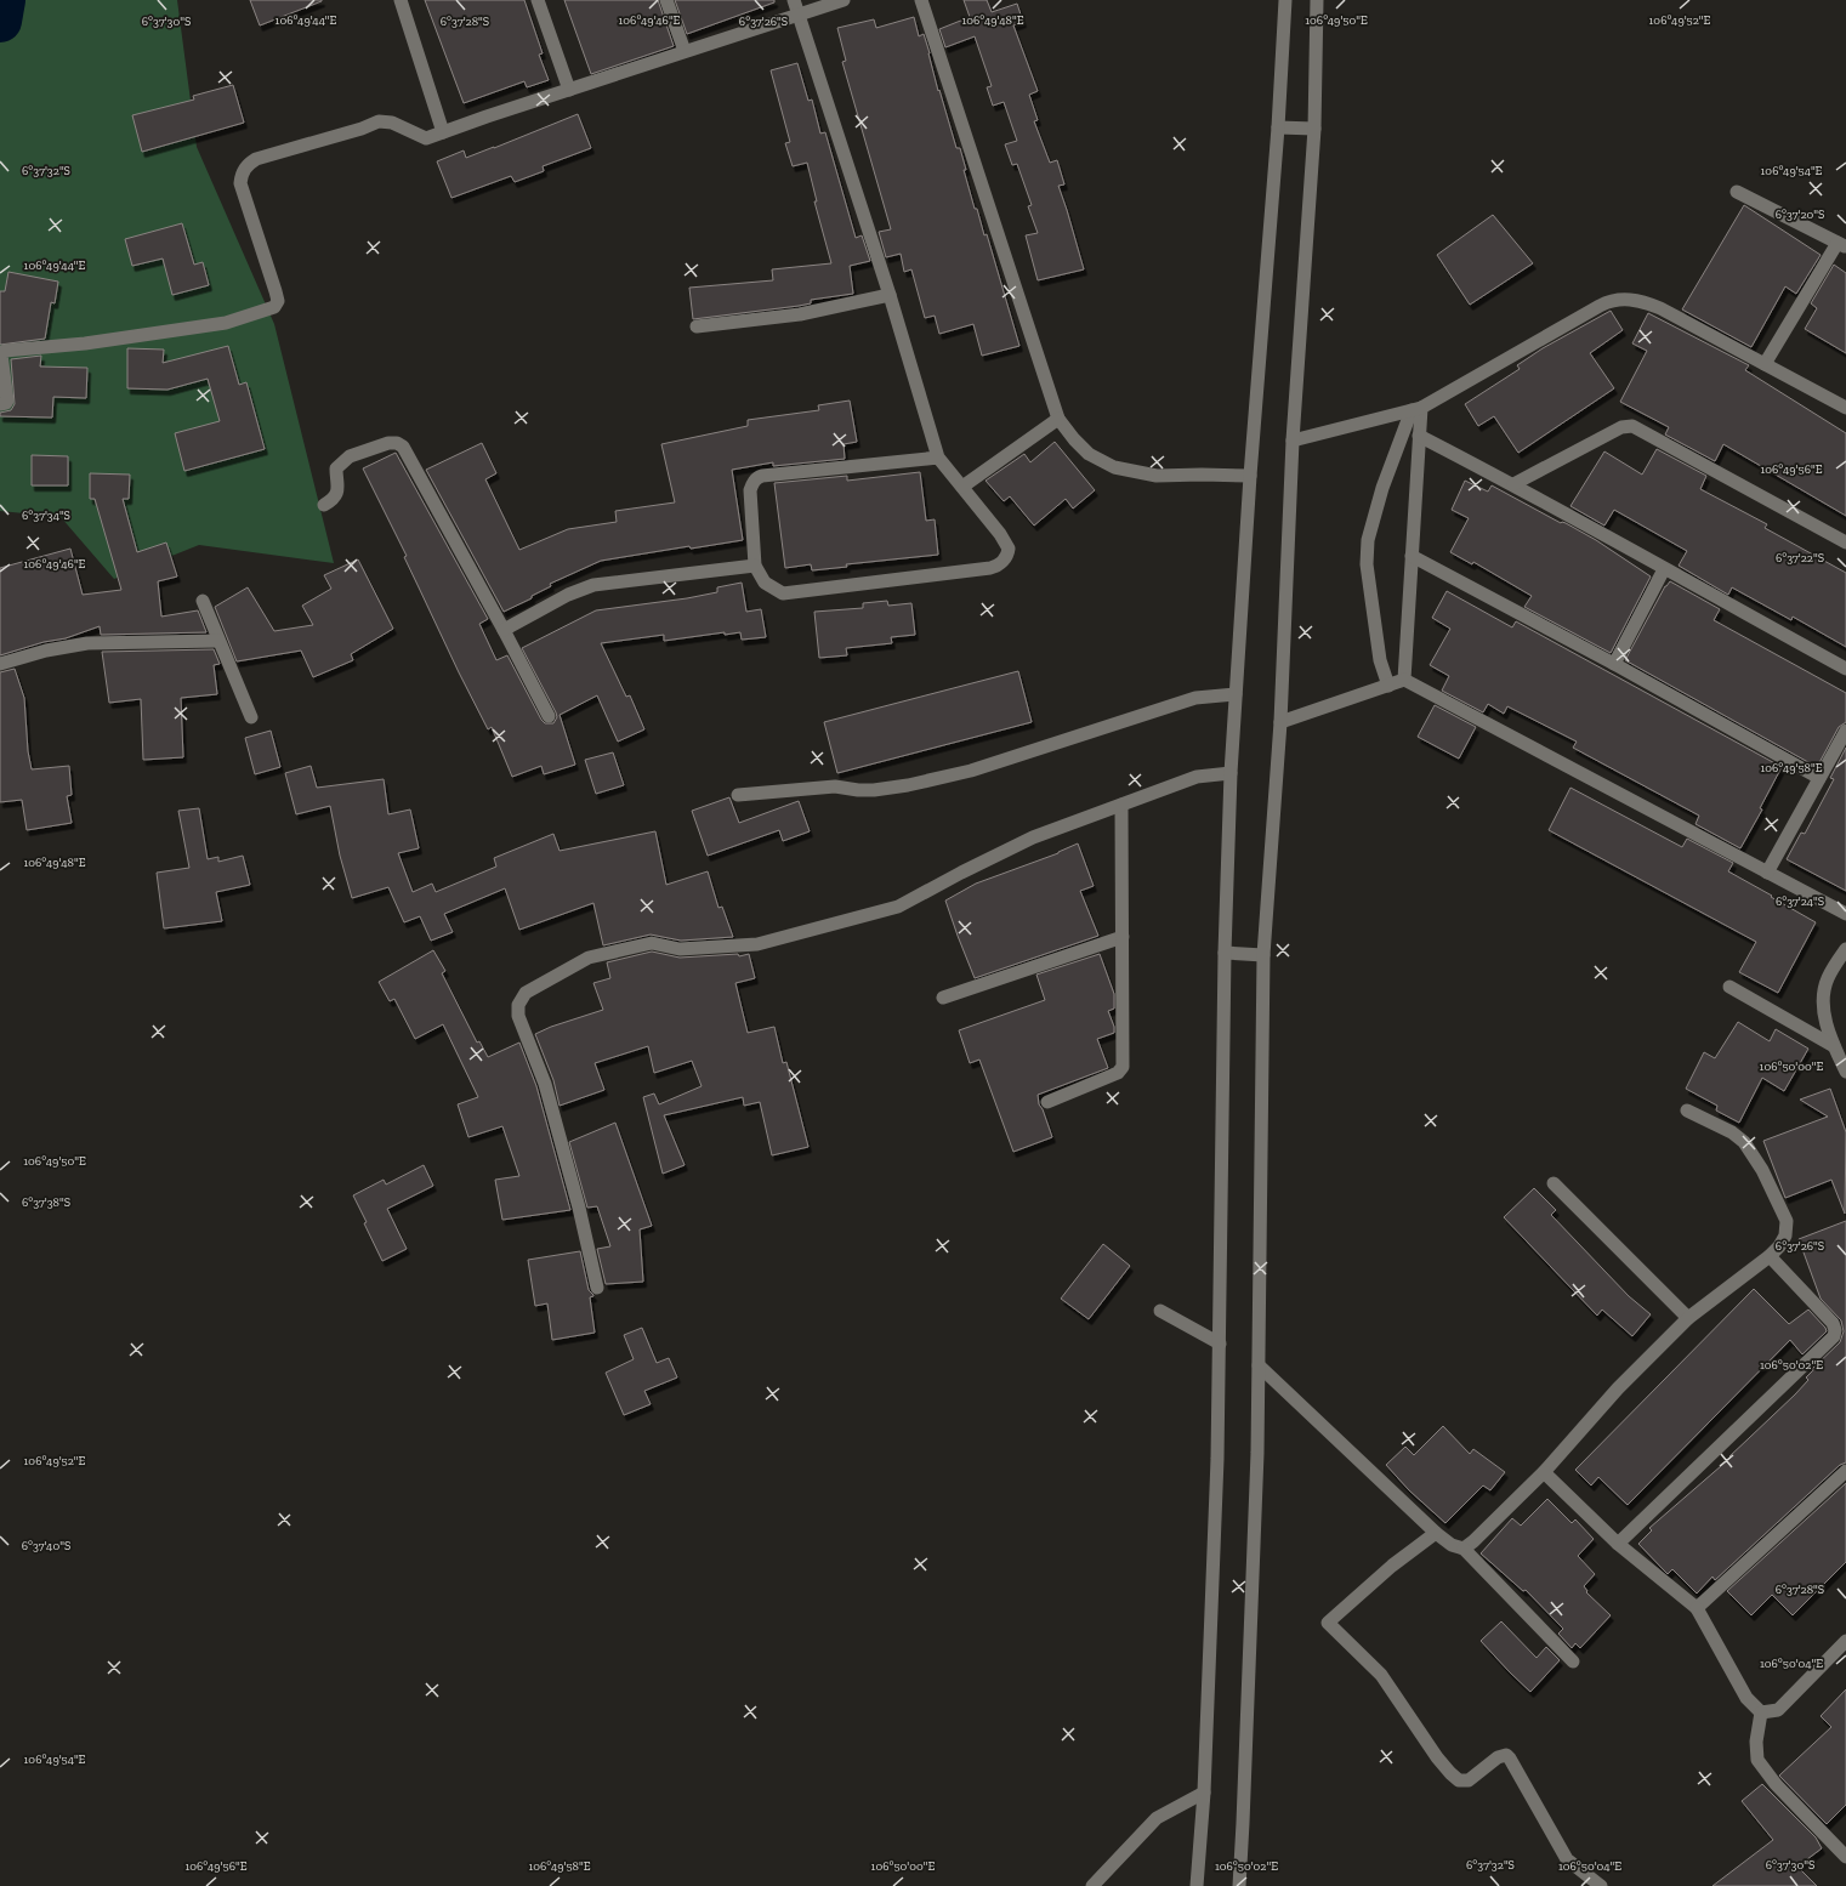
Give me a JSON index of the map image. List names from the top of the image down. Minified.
{"coordinates":["106°49'44\"E","106°49'46\"E","106°49'48\"E","106°49'50\"E","106°49'52\"E","6°37'30\"S","6°37'28\"S","6°37'26\"S","106°49'54\"E","6°37'32\"S","6°37'20\"S","106°49'56\"E","6°37'34\"S","6°37'22\"S","106°49'58\"E","6°37'24\"S","106°50'00\"E","6°37'38\"S","106°50'02\"E","6°37'40\"S","106°50'04\"E"]}
